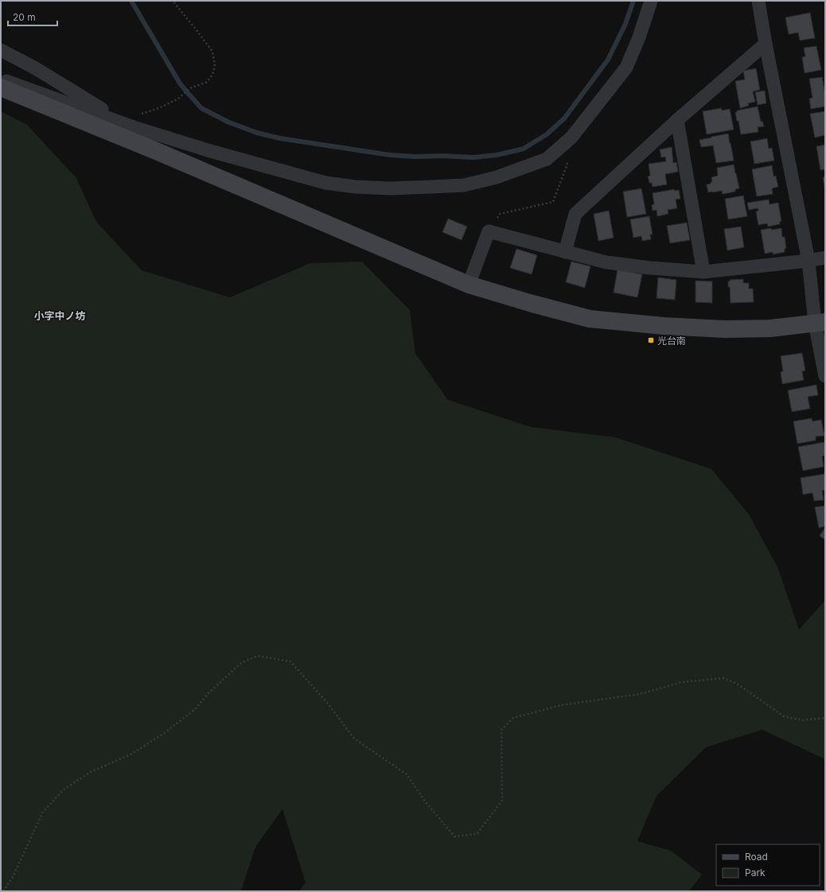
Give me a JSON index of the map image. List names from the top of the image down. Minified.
{"districts":["小字中ノ坊"],"places":{"transit":["光台南"]},"legend":["Road","Park"],"scale_bar":"20 m"}
